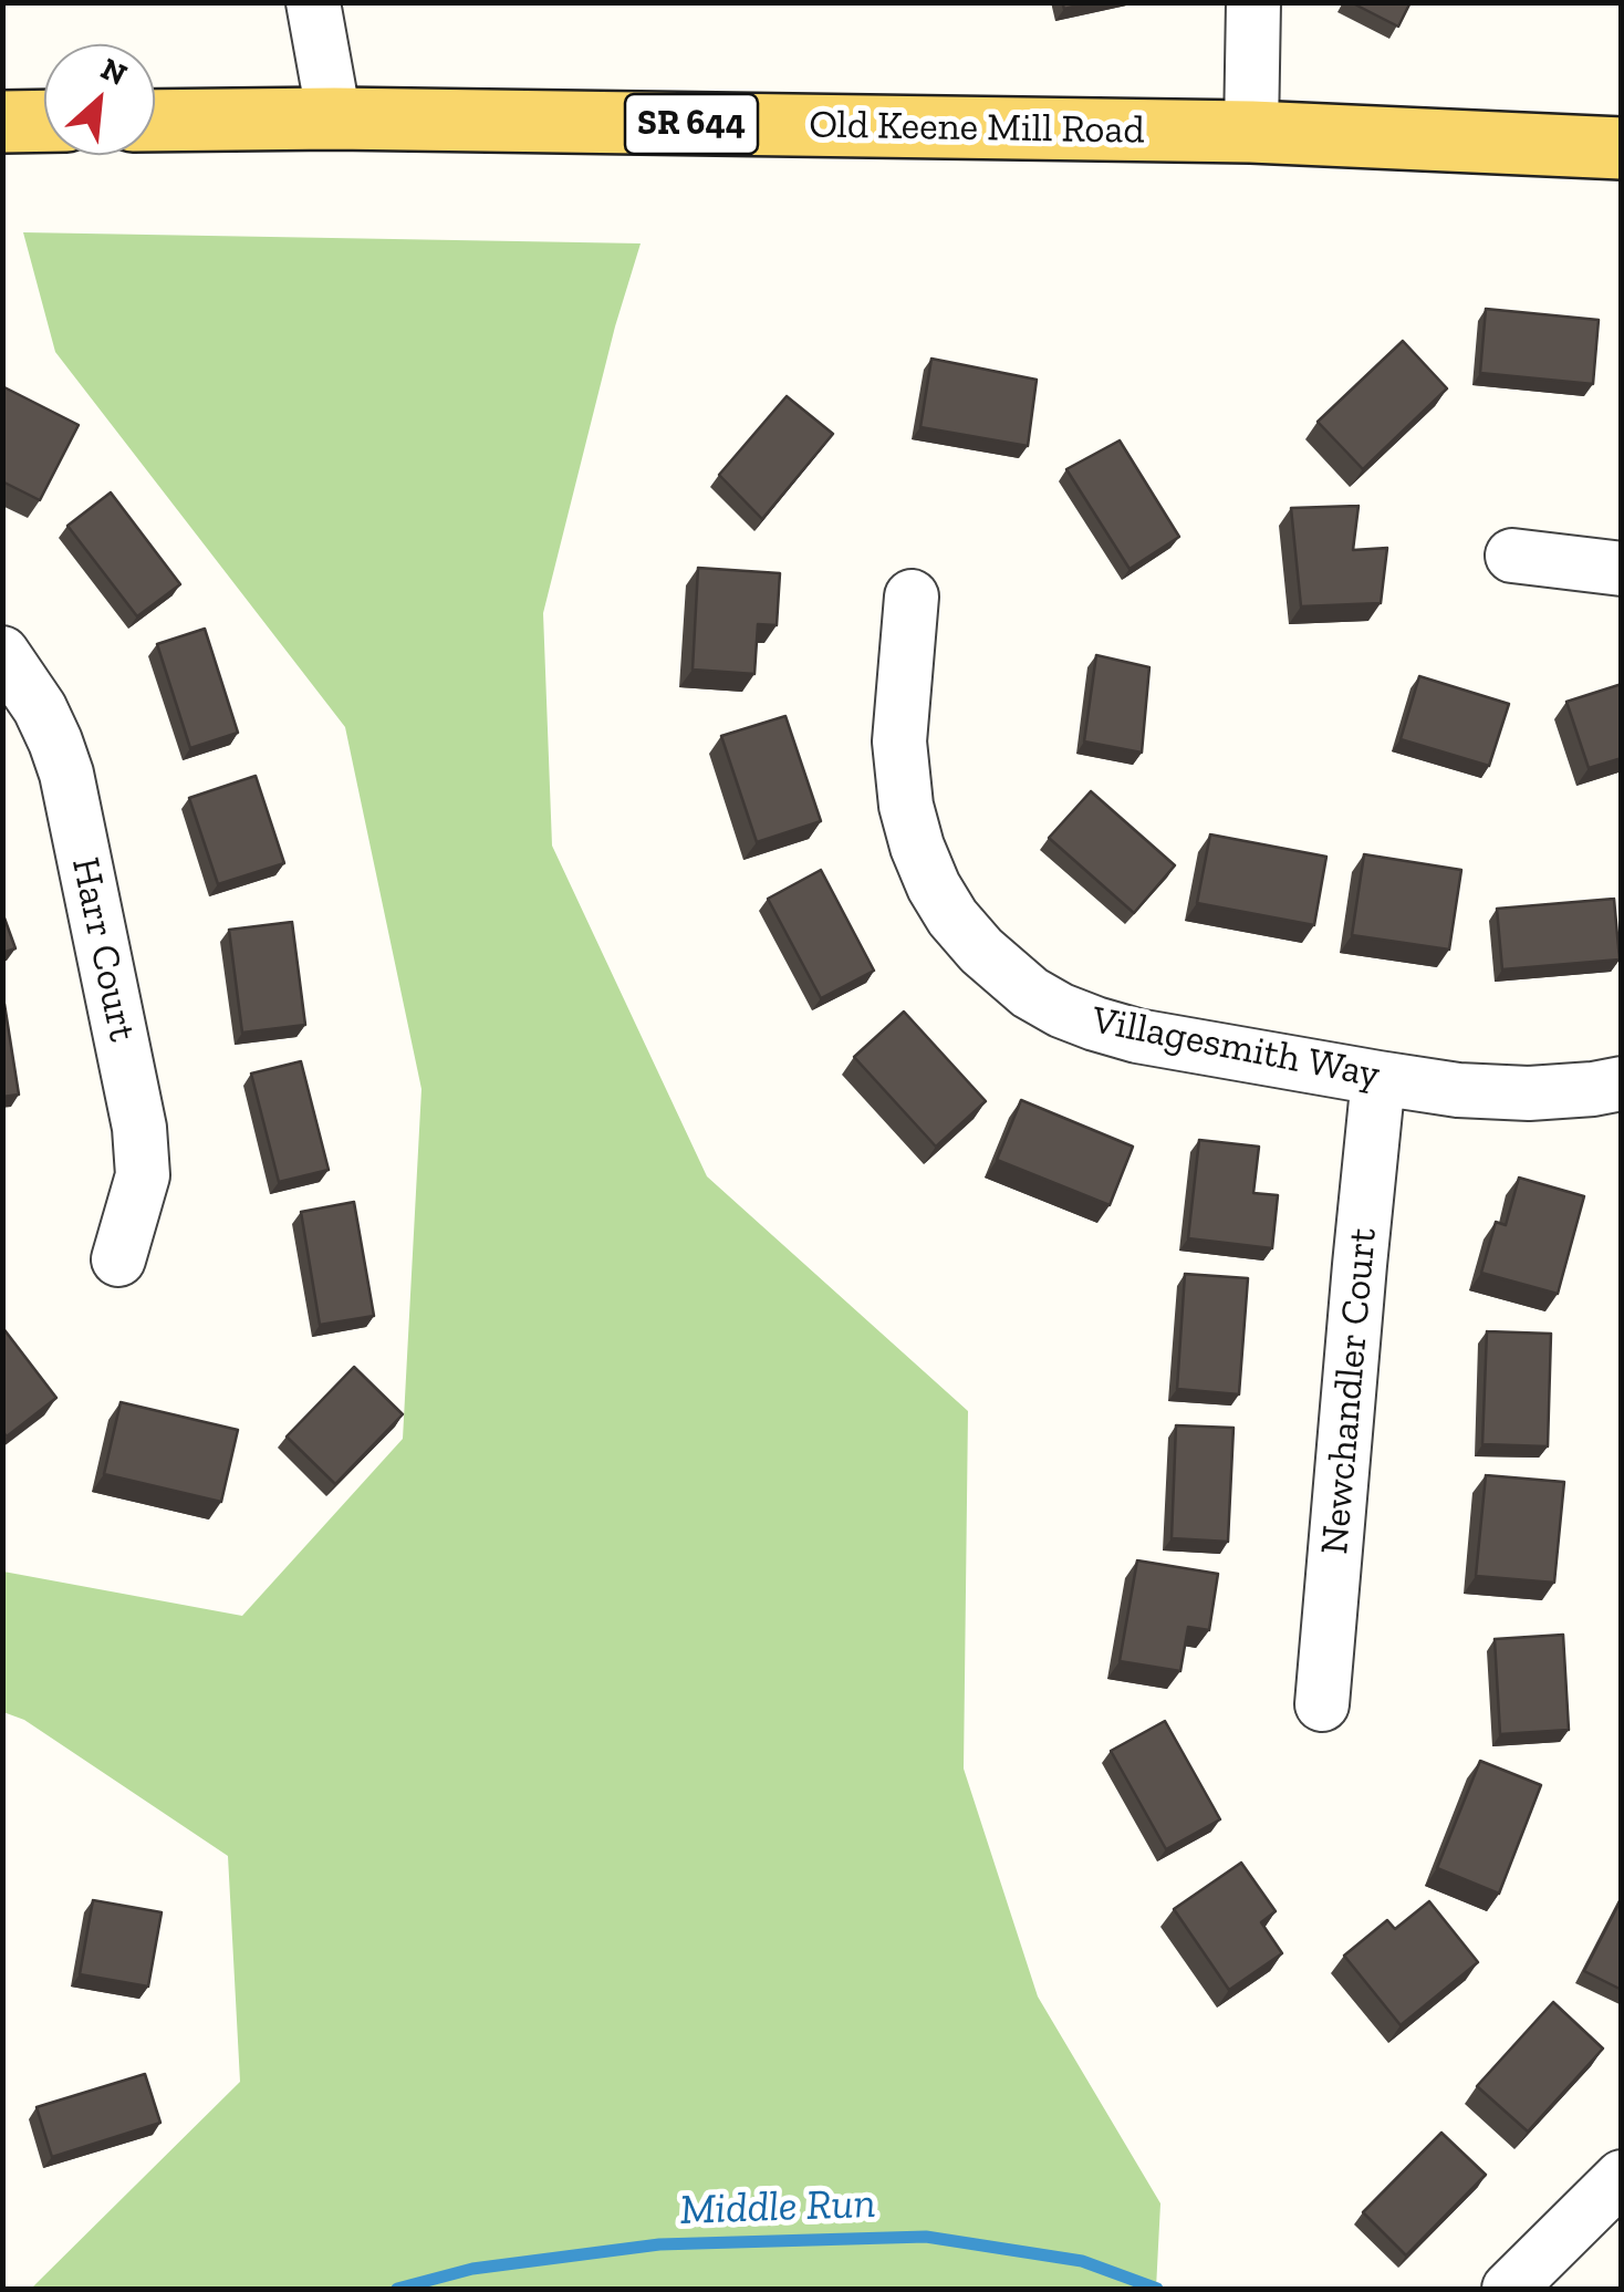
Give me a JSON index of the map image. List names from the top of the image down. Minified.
{"streets":{"main road":["SR 644","Old Keene Mill Road"],"street":["Harr Court","Villagesmith Way","Newchandler Court"]},"crossings":[["Villagesmith Way","Newchandler Court"]],"water":["Middle Run"],"north":"top right"}
